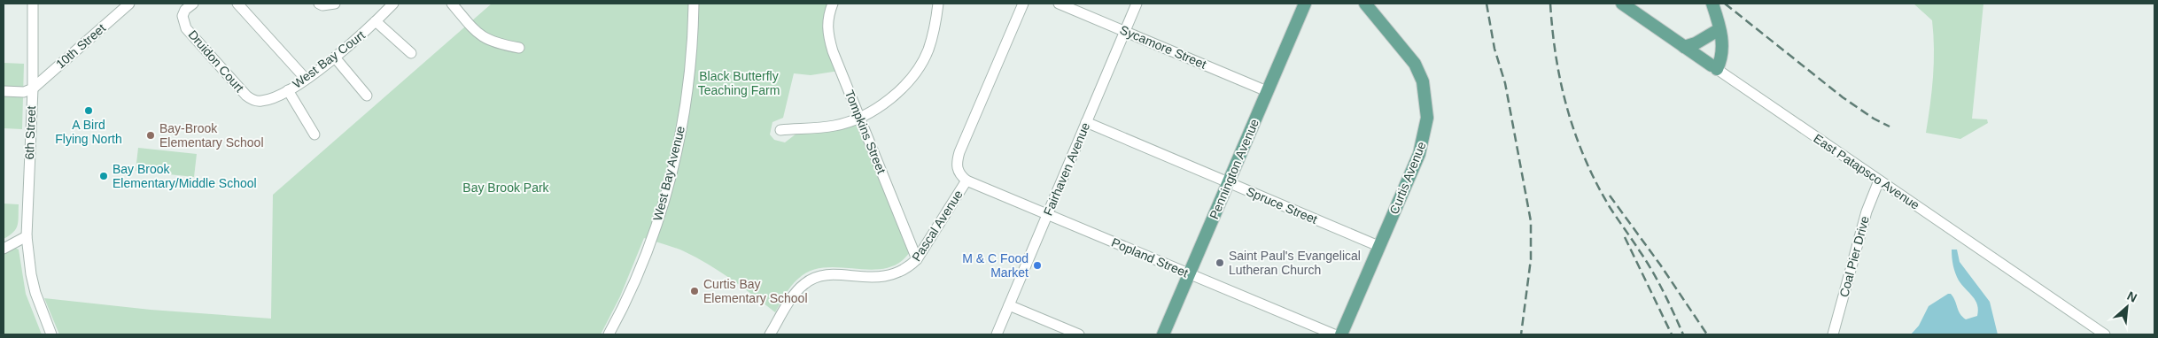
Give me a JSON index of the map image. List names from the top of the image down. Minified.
{"streets":{"main road":["Pennington Avenue","East Patapsco Avenue","Curtis Avenue"],"street":["10th Street","Sycamore Street","West Bay Court","Druidon Court","Tompkins Street","6th Street","Fairhaven Avenue","West Bay Avenue","Spruce Street","Pascal Avenue","Coal Pier Drive","Popland Street"]},"crossings":[["10th Street","6th Street"],["Sycamore Street","Fairhaven Avenue"],["Sycamore Street","Pennington Avenue"],["West Bay Court","Druidon Court"],["Tompkins Street","Pascal Avenue"],["Fairhaven Avenue","Spruce Street"],["Fairhaven Avenue","Popland Street"],["Pennington Avenue","Spruce Street"],["Pennington Avenue","Popland Street"],["East Patapsco Avenue","Coal Pier Drive"],["Curtis Avenue","Spruce Street"],["Pascal Avenue","Popland Street"]],"parks":["Black Butterfly Teaching Farm","Bay Brook Park"],"places":["A Bird Flying North","Bay-Brook Elementary School","Bay Brook Elementary/Middle School","Saint Paul's Evangelical Lutheran Church","M & C Food Market","Curtis Bay Elementary School"],"north":"top right"}
